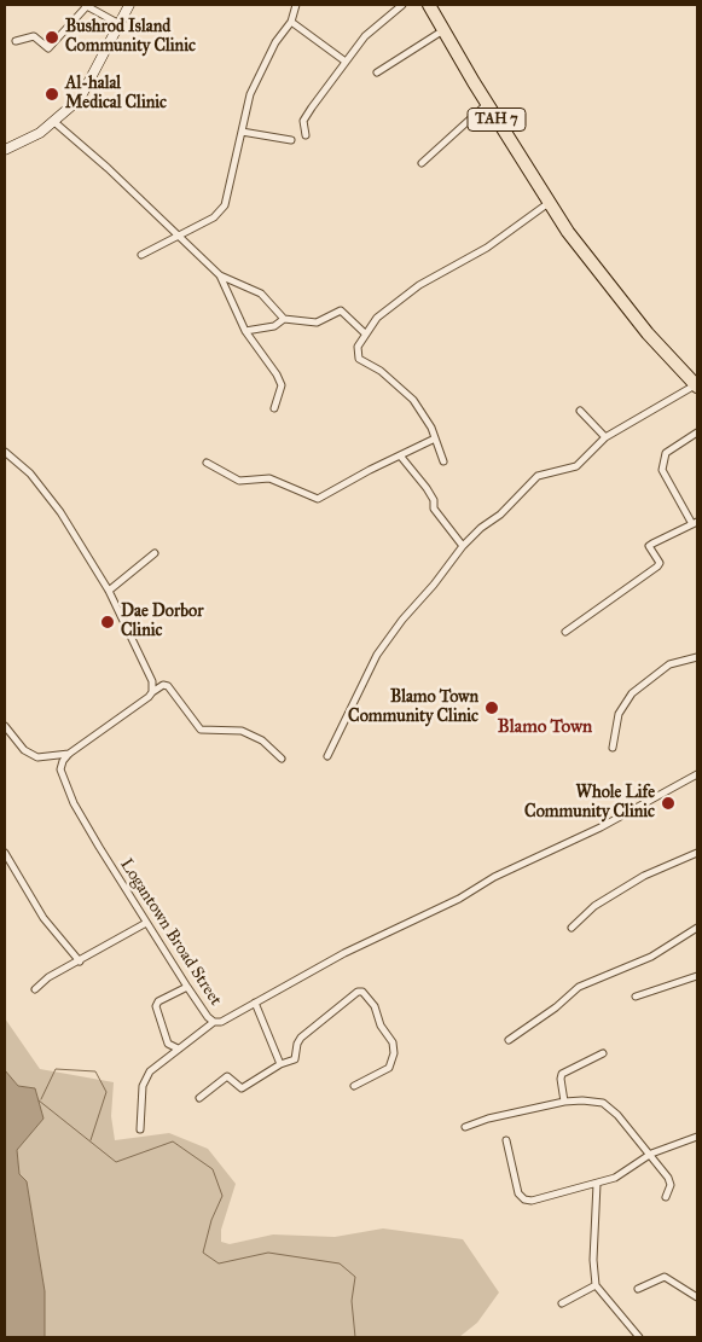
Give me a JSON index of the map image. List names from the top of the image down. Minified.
{"streets":{"highway":["TAH 7"],"street":["Logantown Broad Street"]},"districts":["Blamo Town"],"places":["Bushrod Island Community Clinic","Al-halal Medical Clinic","Dae Dorbor Clinic","Blamo Town Community Clinic","Whole Life Community Clinic"]}
